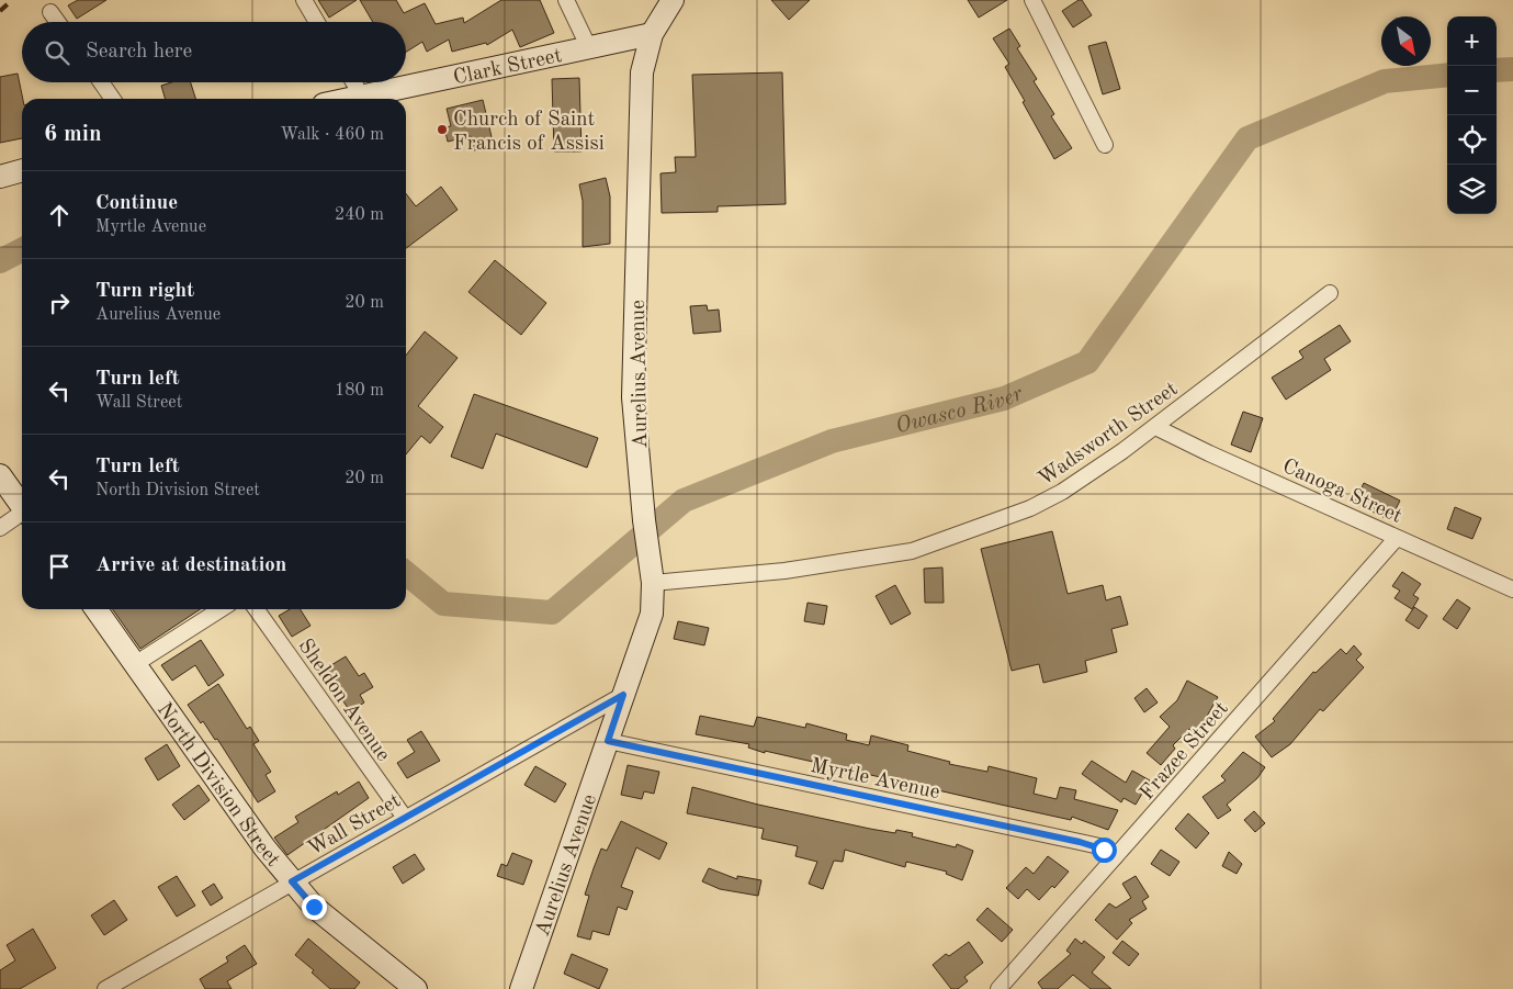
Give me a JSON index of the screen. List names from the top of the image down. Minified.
{"streets":{"street":["Clark Street","Aurelius Avenue","Wadsworth Street","Canoga Street","Sheldon Avenue","Frazee Street","Myrtle Avenue","North Division Street","Wall Street"]},"crossings":[["Clark Street","Aurelius Avenue"],["Aurelius Avenue","Wadsworth Street"],["Aurelius Avenue","Myrtle Avenue"],["Aurelius Avenue","Wall Street"],["Wadsworth Street","Canoga Street"],["Canoga Street","Frazee Street"],["Sheldon Avenue","Wall Street"],["Frazee Street","Myrtle Avenue"],["North Division Street","Wall Street"]],"water":["Owasco River"],"places":["Church of Saint Francis of Assisi"],"north":"bottom right","page":{"map_buttons":["+","−"],"search":"Search here","heading":["6 min","Walk · 460 m"],"list":[["Continue","Myrtle Avenue","240 m"],["Turn right","Aurelius Avenue","20 m"],["Turn left","Wall Street","180 m"],["Turn left","North Division Street","20 m"],"Arrive at destination"]}}
